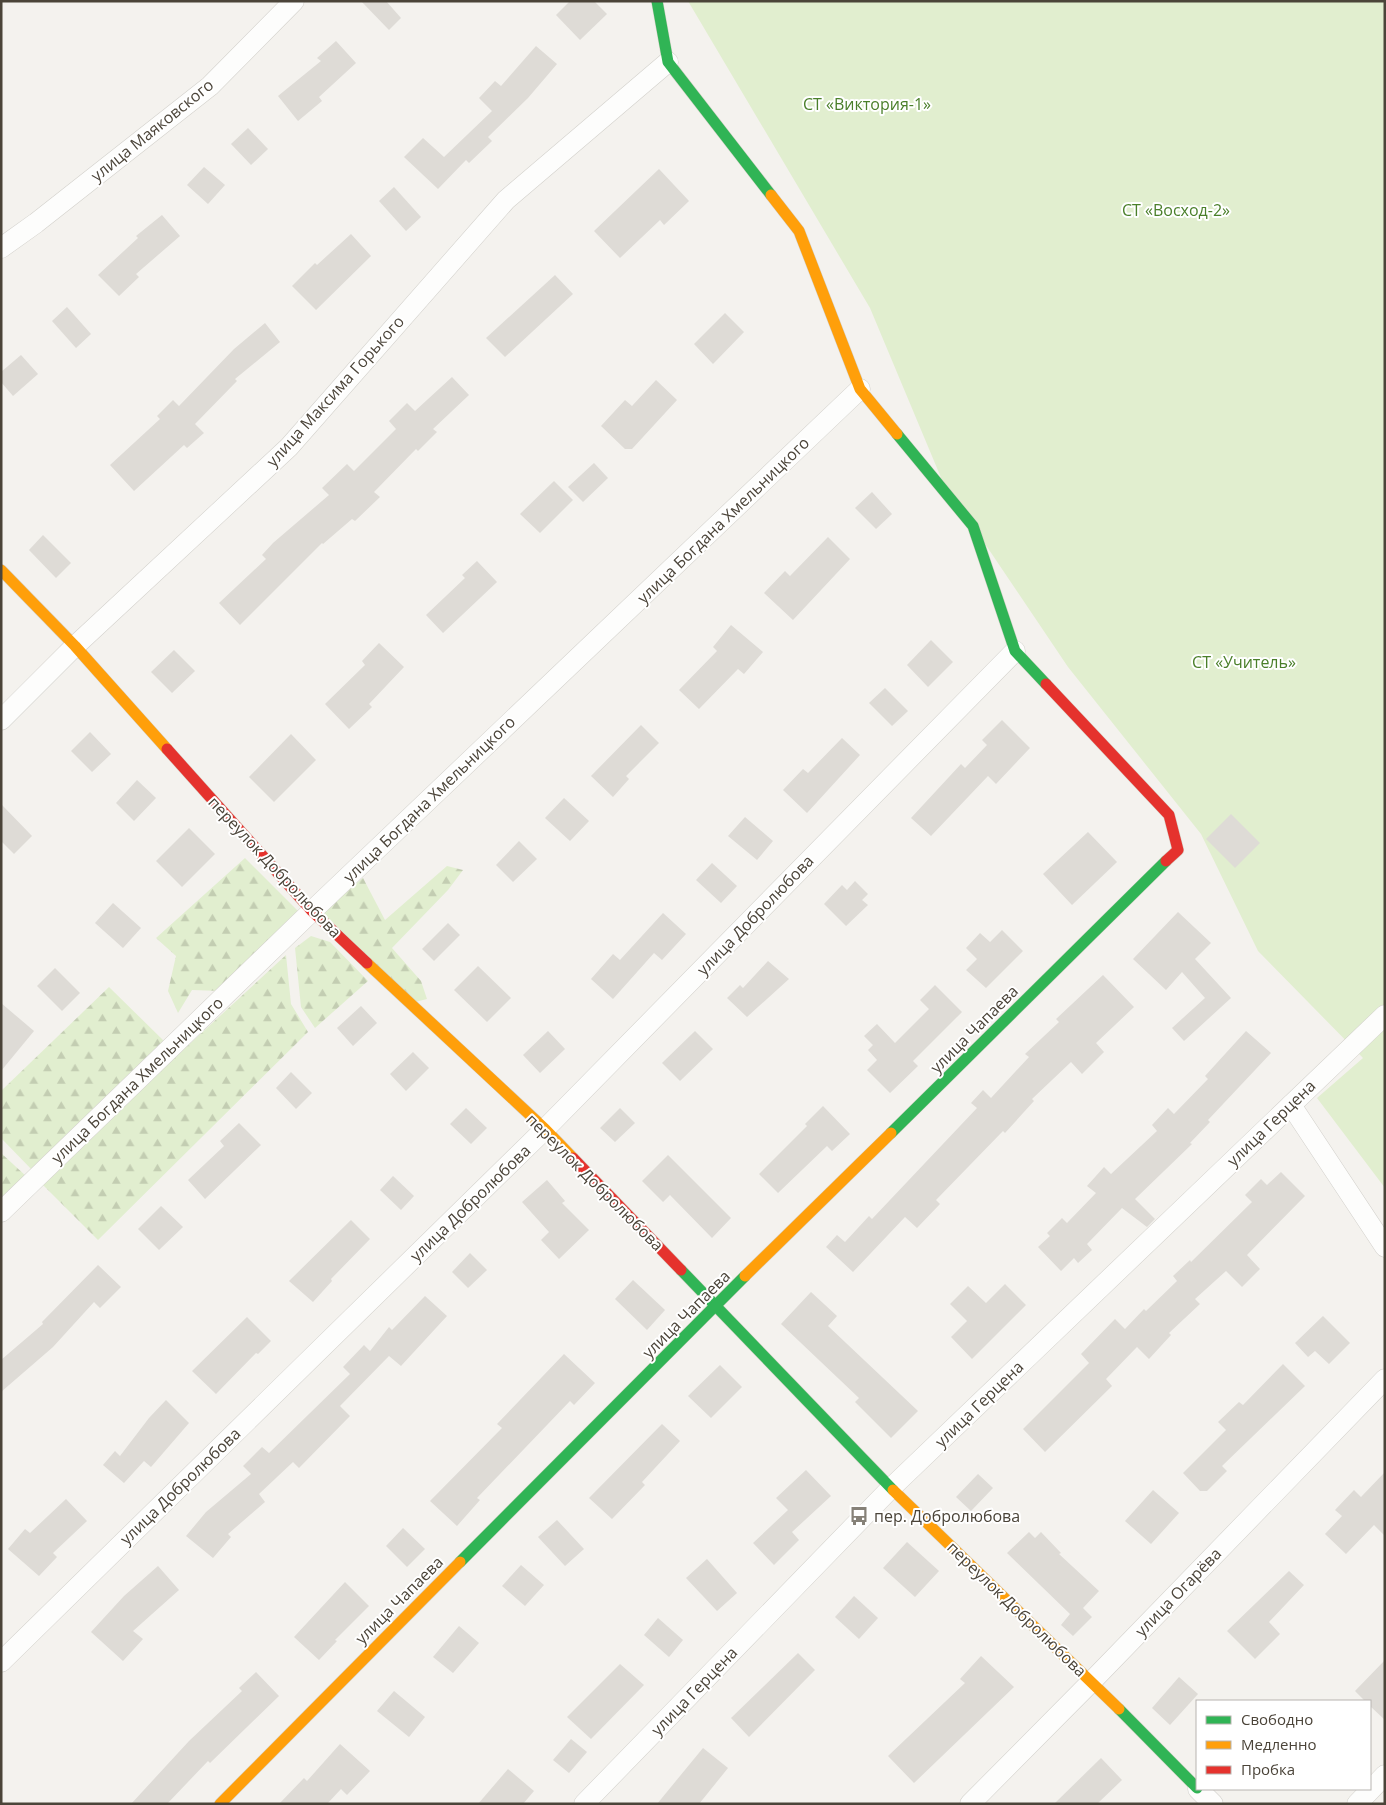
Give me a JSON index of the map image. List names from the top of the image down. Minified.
{"streets":{"street":["улица Маяковского","улица Максима Горького","улица Богдана Хмельницкого","переулок Добролюбова","улица Добролюбова","улица Чапаева","улица Герцена","улица Огарёва"]},"crossings":[["улица Максима Горького","переулок Добролюбова"],["улица Богдана Хмельницкого","переулок Добролюбова"],["переулок Добролюбова","улица Добролюбова"],["переулок Добролюбова","улица Чапаева"],["переулок Добролюбова","улица Герцена"],["переулок Добролюбова","улица Огарёва"],["улица Добролюбова","улица Чапаева"]],"parks":["СТ «Виктория-1»","СТ «Восход-2»","СТ «Учитель»"],"places":{"bus stop":["пер. Добролюбова"]},"legend":["Свободно","Медленно","Пробка"]}
